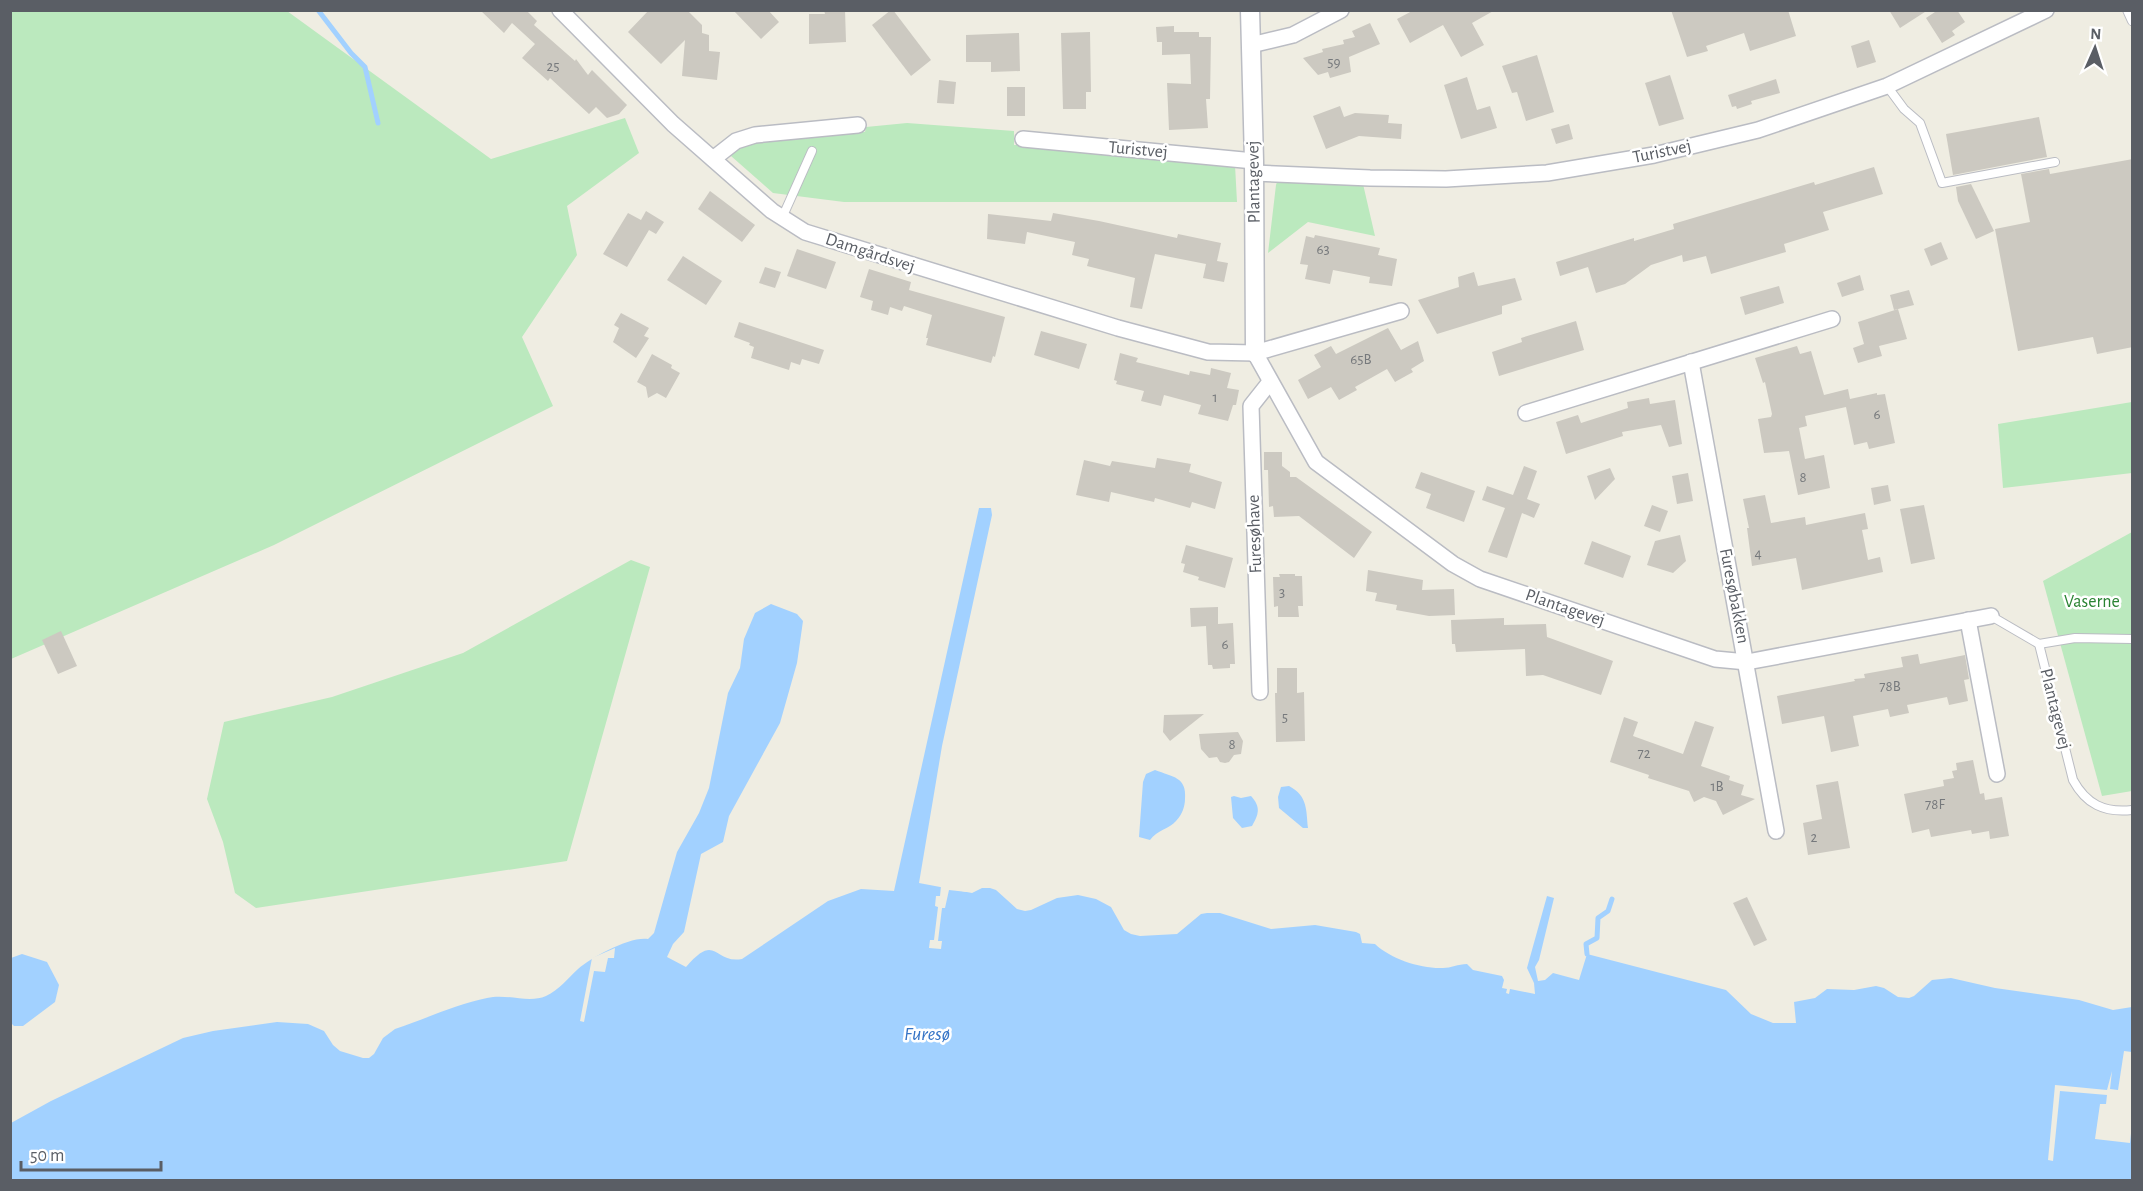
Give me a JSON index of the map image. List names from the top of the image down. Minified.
{"streets":{"street":["Turistvej","Plantagevej","Damgårdsvej","Furesøhave","Furesøbakken"]},"crossings":[["Turistvej","Plantagevej"],["Plantagevej","Damgårdsvej"],["Plantagevej","Furesøhave"],["Plantagevej","Furesøbakken"]],"water":["Furesø"],"parks":["Vaserne"],"house_numbers":["59","25","63","65B","1","6","8","4","3","6","78B","5","8","72","1B","78F","2"],"scale_bar":"50 m","north":"top"}
